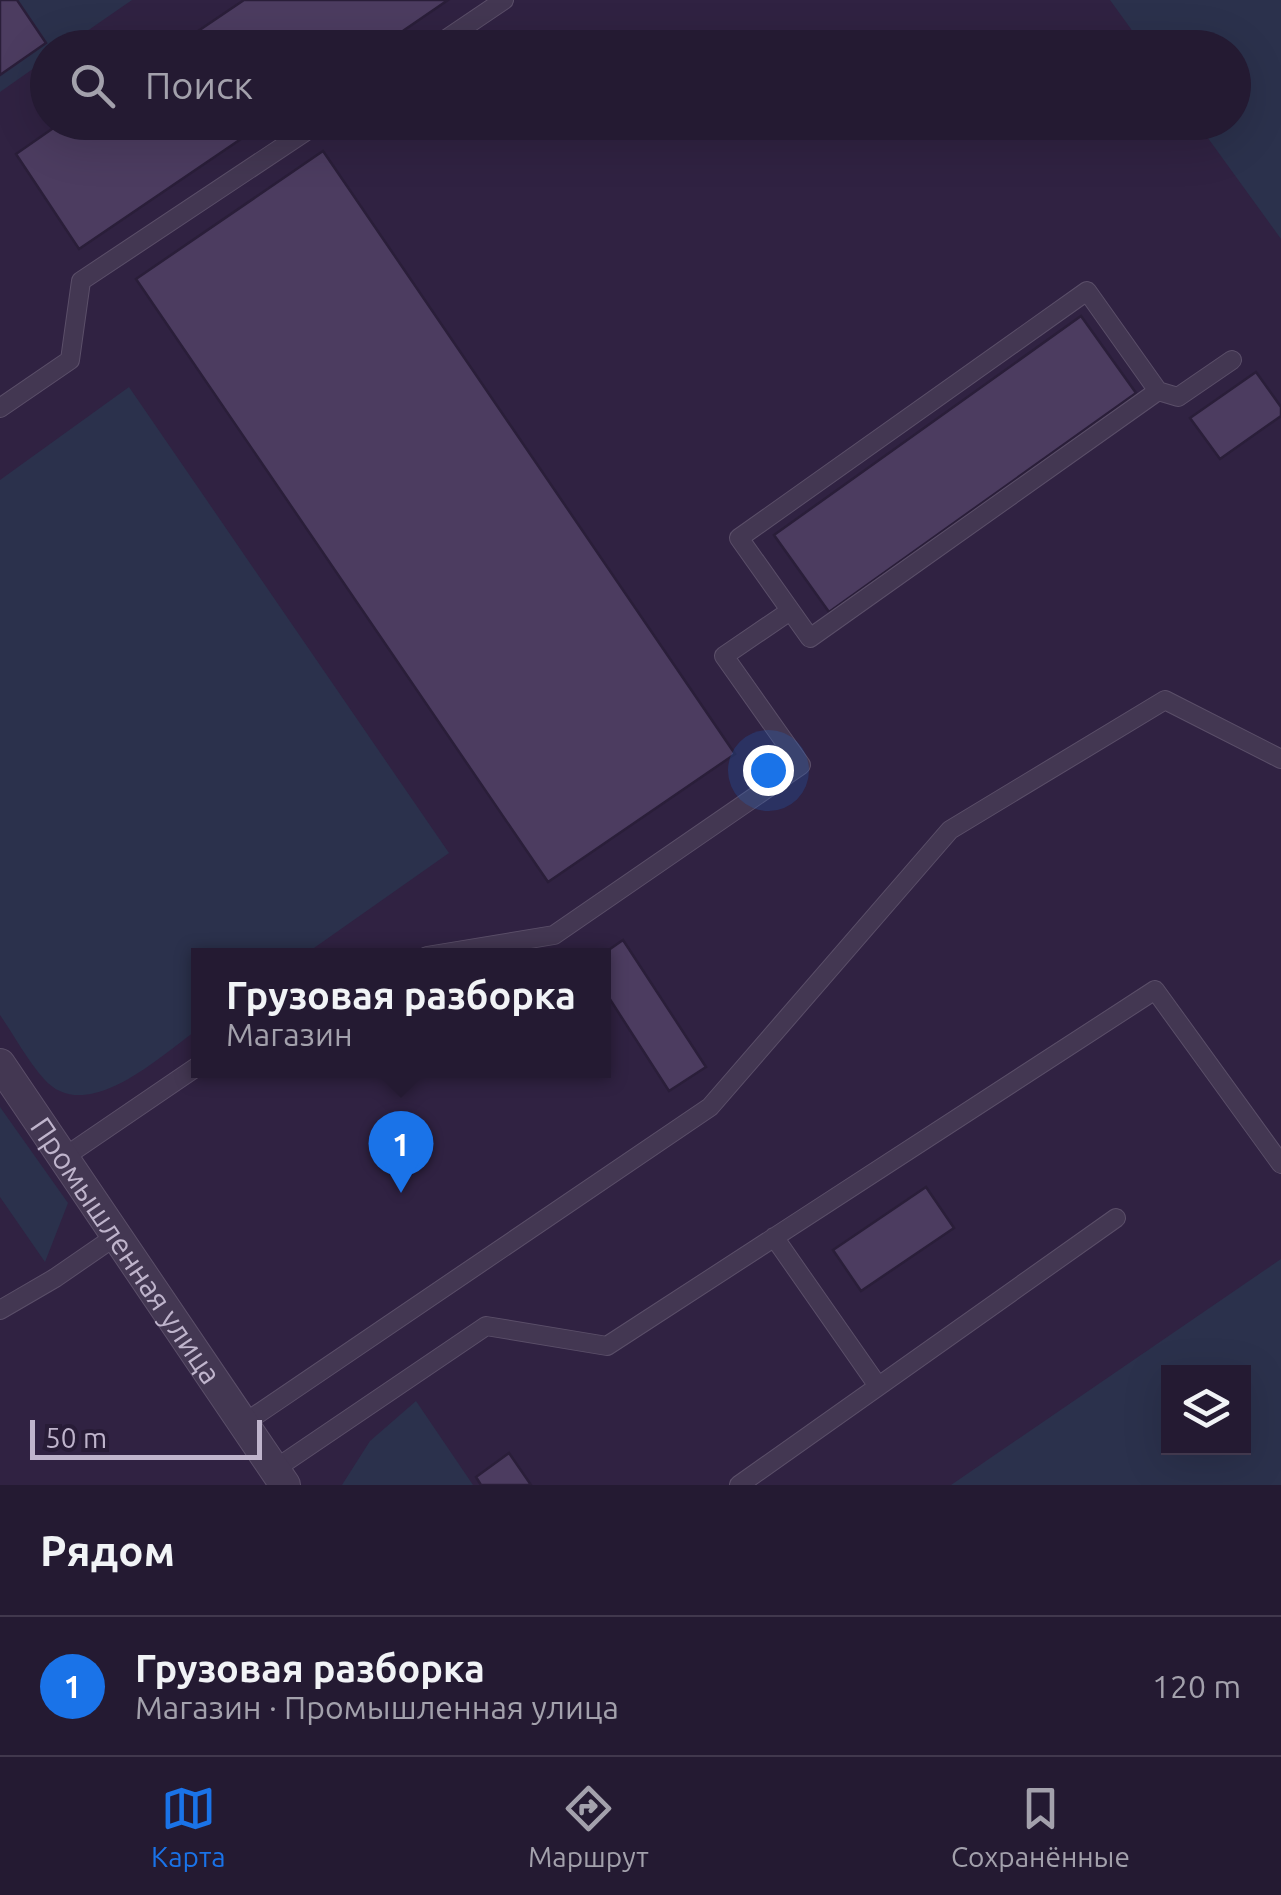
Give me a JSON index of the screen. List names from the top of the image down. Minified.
{"streets":{"street":["Промышленная улица"]},"scale_bar":"50 m","page":{"search":"Поиск","popup":["Грузовая разборка","Магазин"],"pins":"1","scale":"50 m","heading":"Рядом","list":[{"mark":"1","name":"Грузовая разборка","note":"Магазин · Промышленная улица","value":"120 m"}],"nav":["Карта","Маршрут","Сохранённые"]}}
